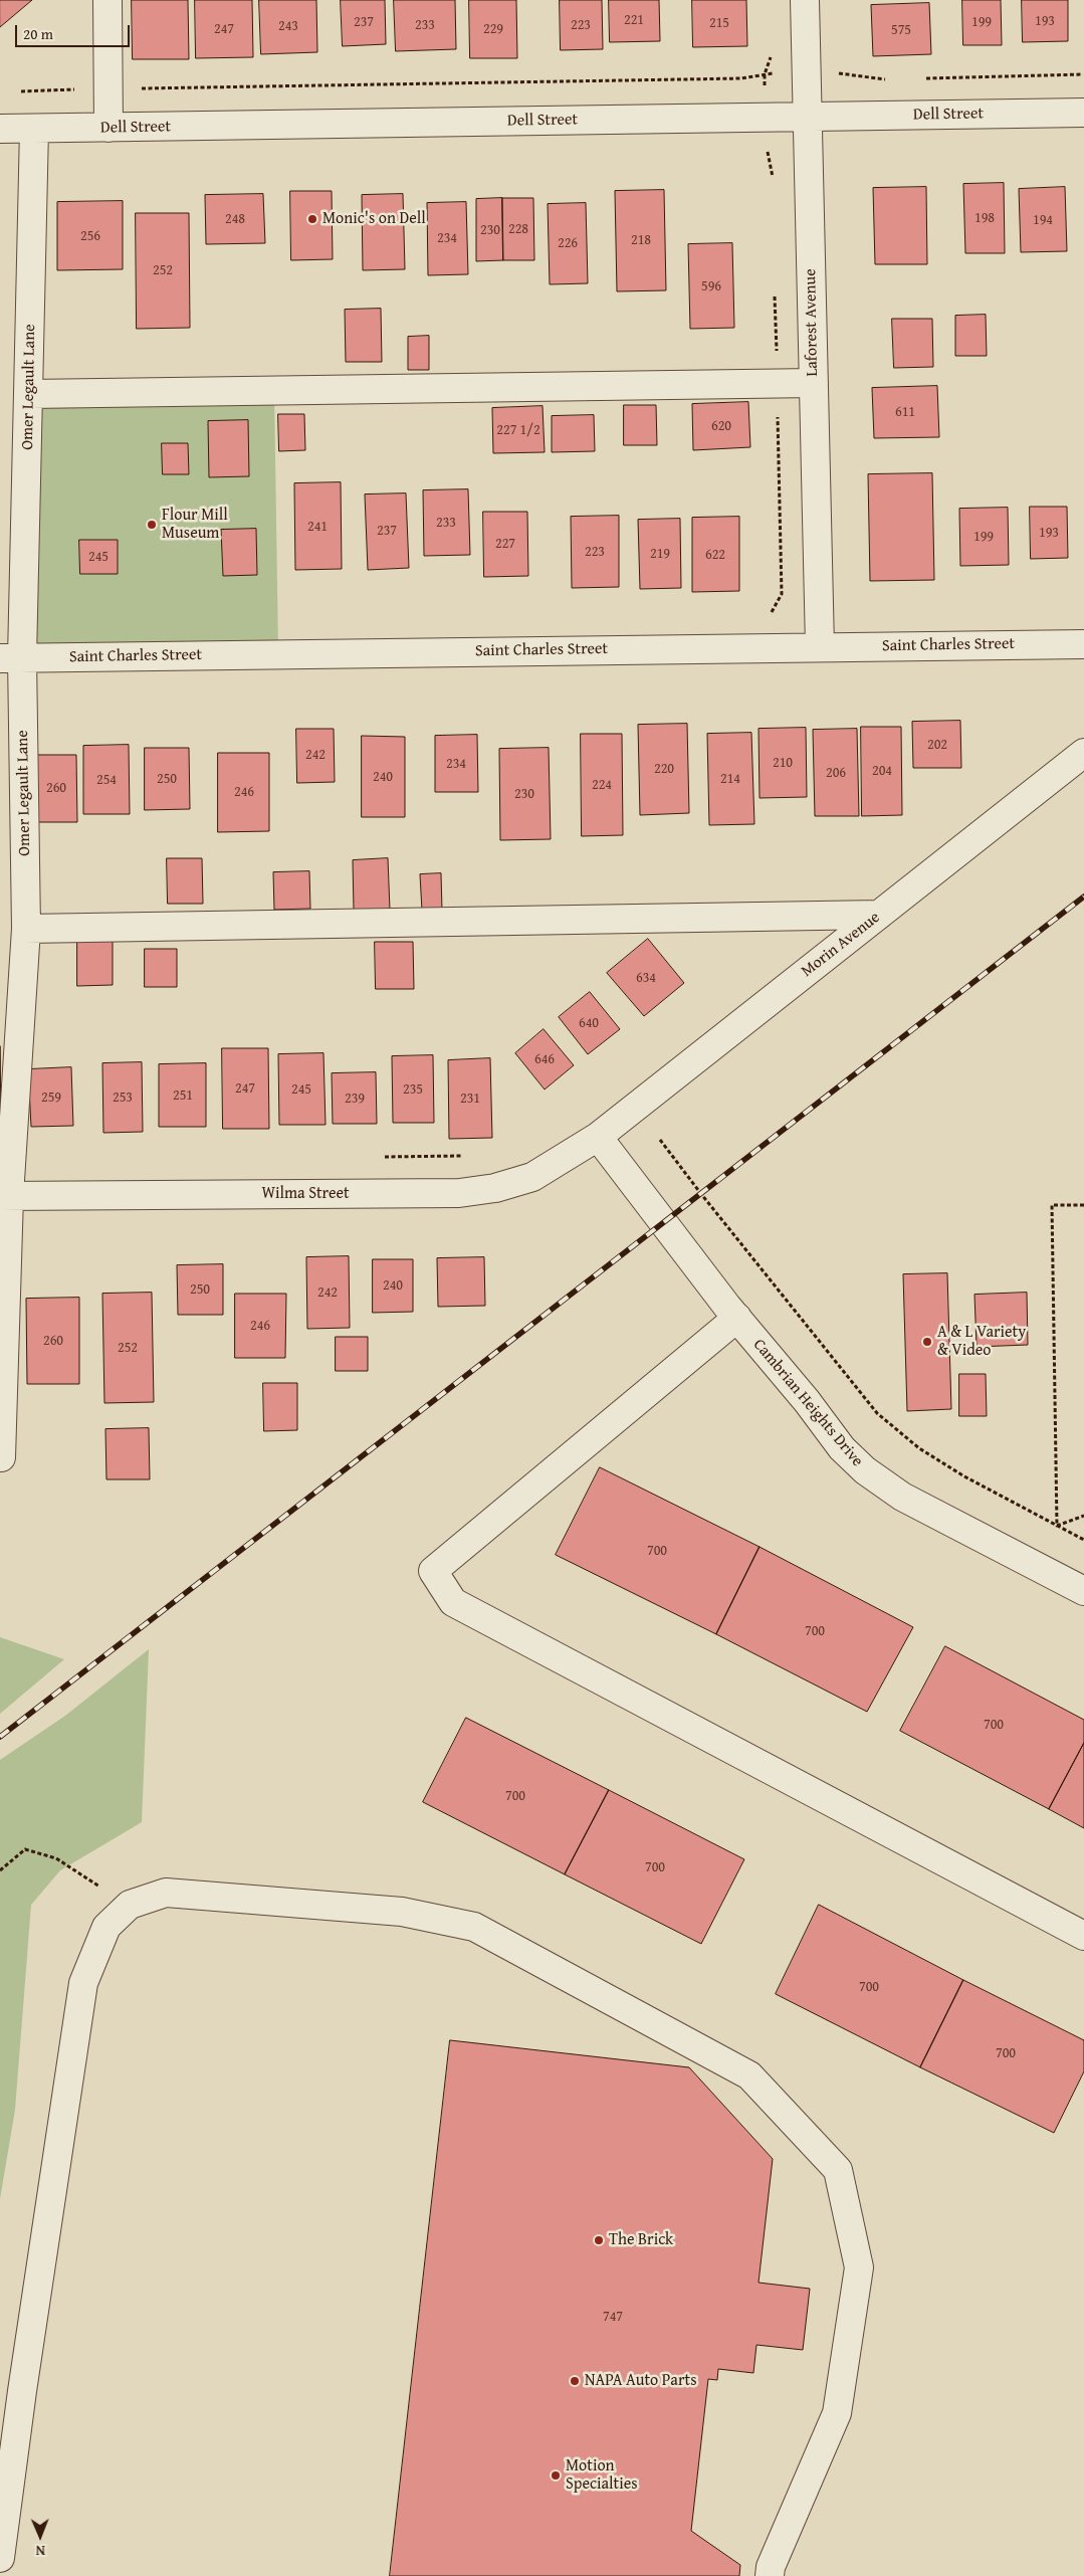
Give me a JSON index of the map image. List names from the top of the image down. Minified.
{"streets":{"street":["Dell Street","Laforest Avenue","Omer Legault Lane","Saint Charles Street","Morin Avenue","Wilma Street","Cambrian Heights Drive"]},"crossings":[["Dell Street","Laforest Avenue"],["Dell Street","Omer Legault Lane"],["Laforest Avenue","Saint Charles Street"],["Omer Legault Lane","Saint Charles Street"],["Omer Legault Lane","Wilma Street"],["Morin Avenue","Wilma Street"],["Morin Avenue","Cambrian Heights Drive"],["Wilma Street","Cambrian Heights Drive"]],"places":["Monic's on Dell","Flour Mill Museum","A & L Variety & Video","The Brick","NAPA Auto Parts","Motion Specialties"],"house_numbers":["221","193","237","199","215","233","223","243","247","229","575","198","248","194","228","230","256","234","218","226","252","596","611","620","227 1/2","233","241","237","193","199","227","223","219","622","245","202","242","210","234","220","204","206","240","250","214","254","224","260","246","230","634","640","646","247","245","235","251","259","253","239","231","240","250","242","246","260","252","700","700","700","700","700","700","700","747"],"scale_bar":"20 m","north":"bottom"}
